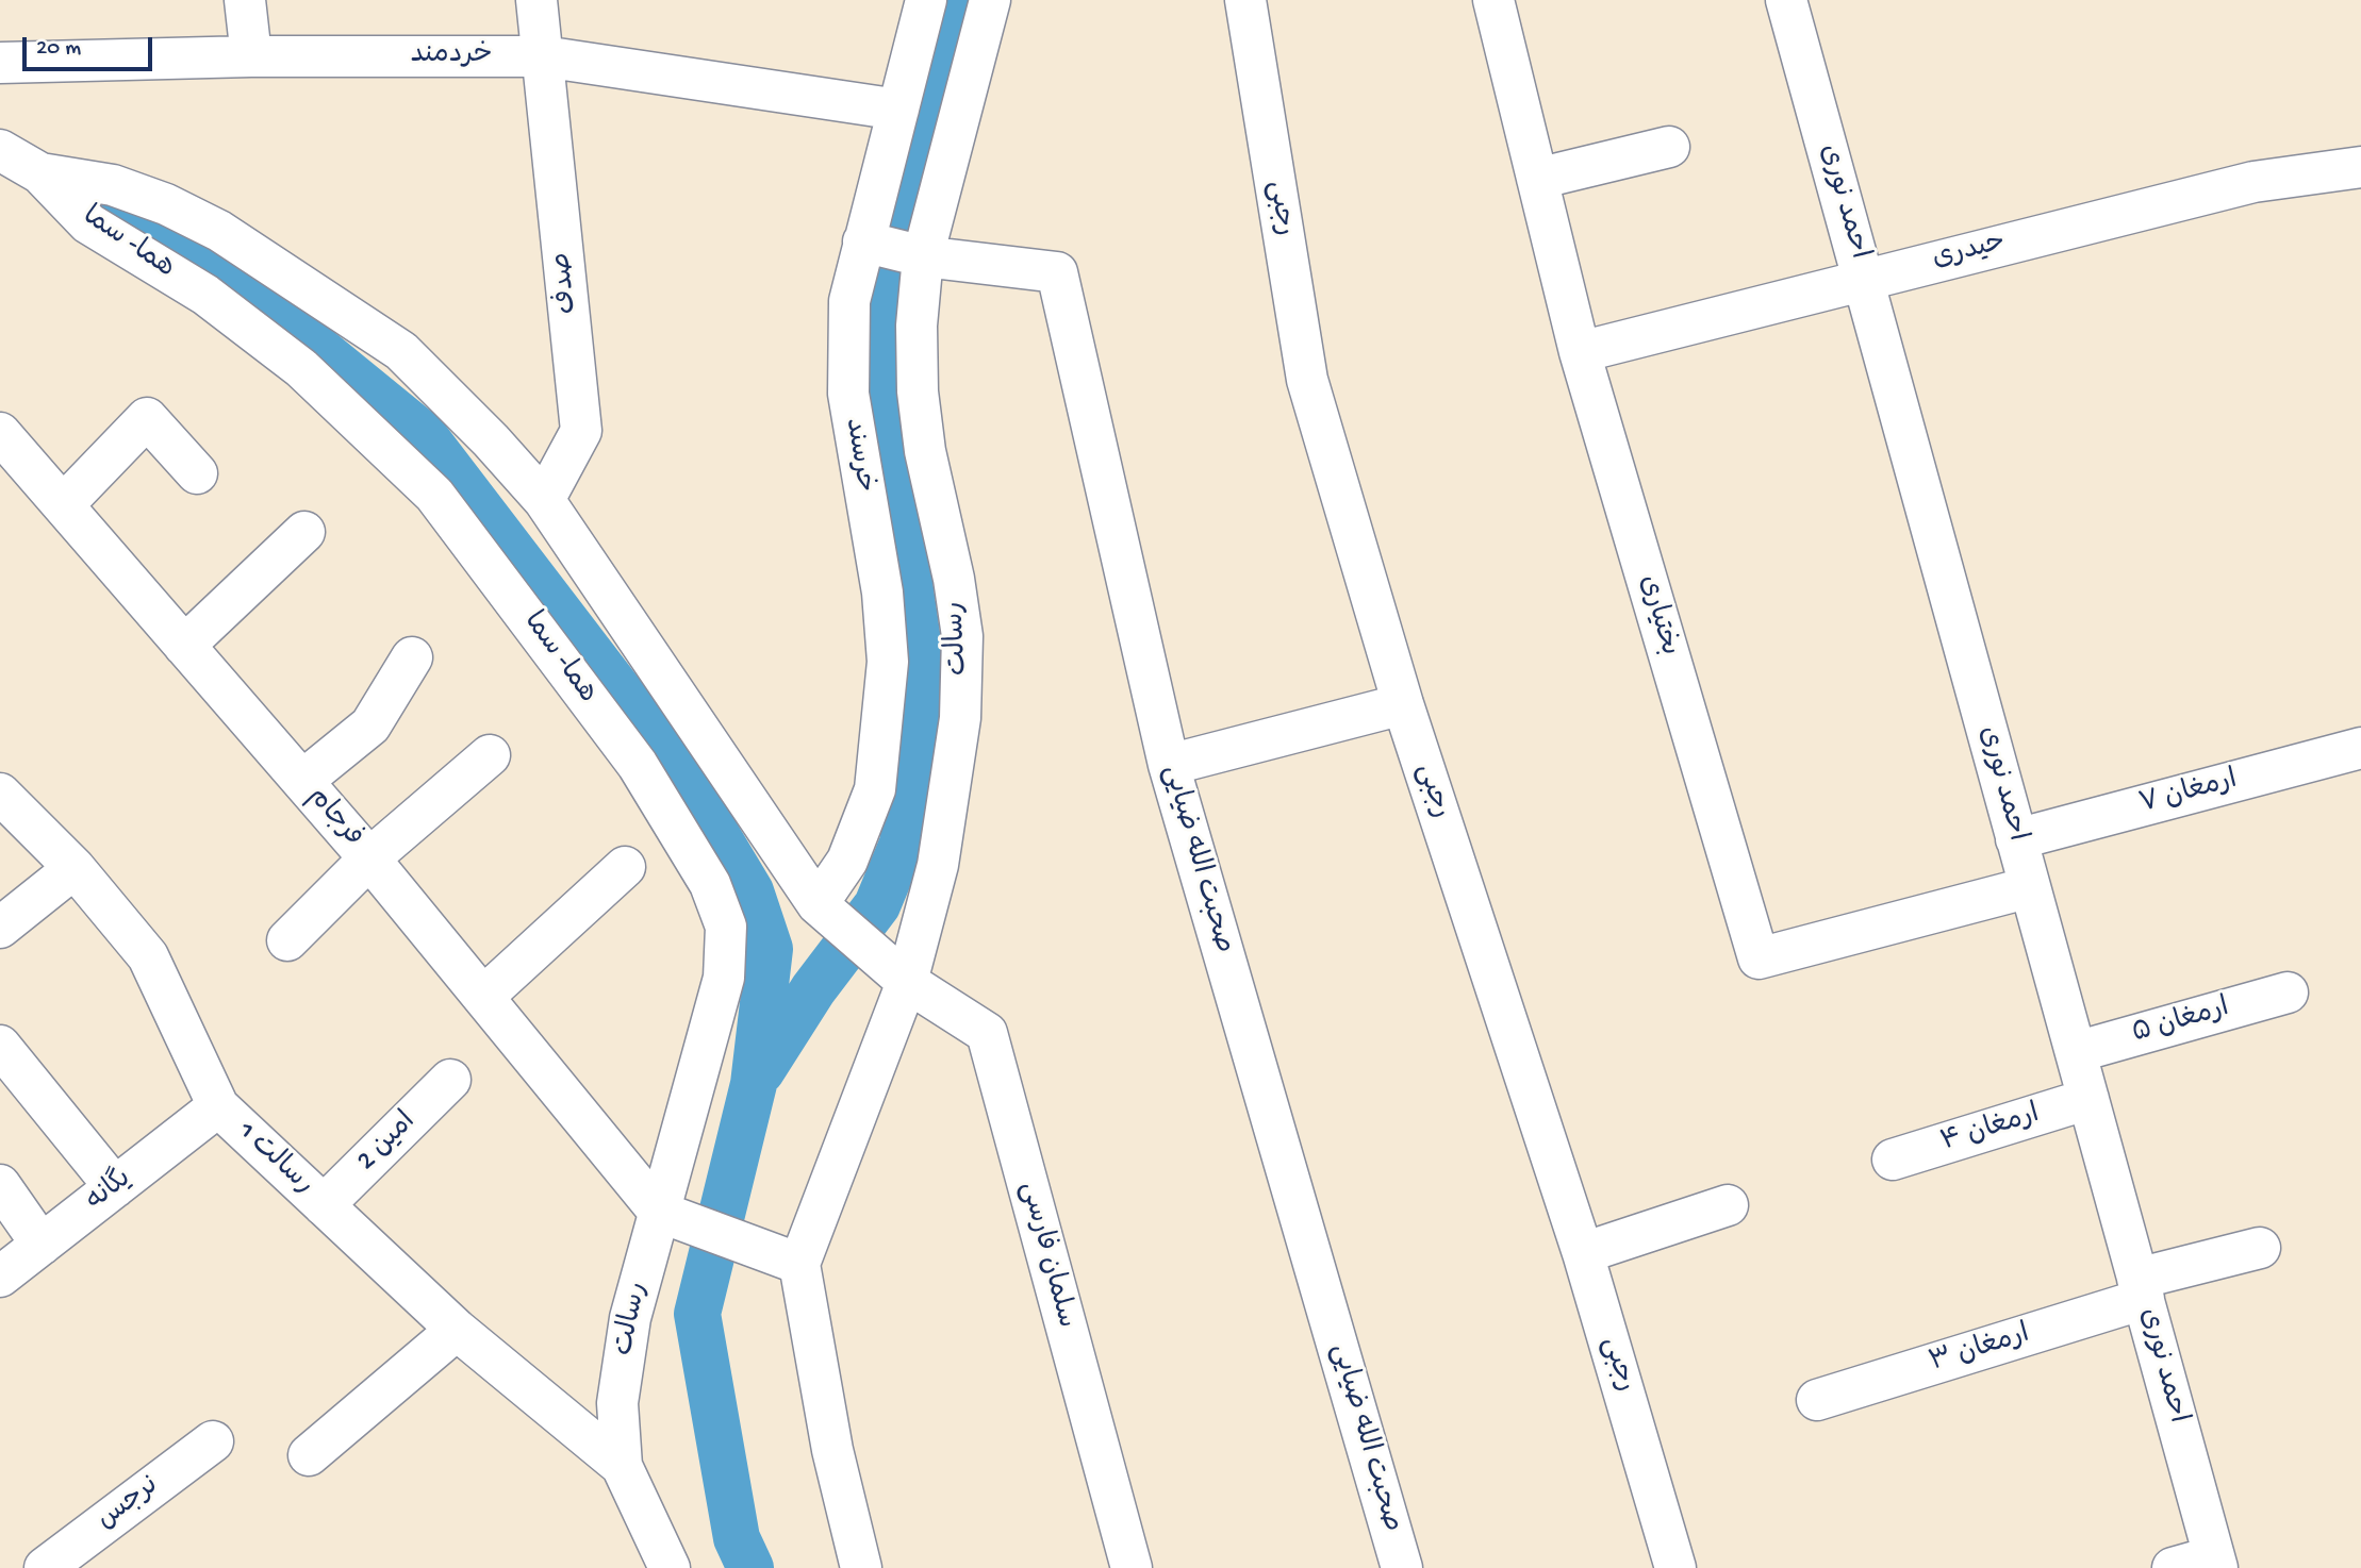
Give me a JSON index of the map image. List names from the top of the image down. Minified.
{"streets":{"street":["خردمند","احمد نوری","رجبی","هما- سما","حیدری","صدف","خرسند","بختیاری","رسالت","ارمغان ۷","فرجام","صحبت الله ضیایی","ارمغان ۵","ارمغان ۴","امین 2","رسالت 1","یگانه","سلمان فارسی","ارمغان ۳","نرجس"]},"crossings":[["خردمند","صدف"],["خردمند","خرسند"],["احمد نوری","حیدری"],["احمد نوری","بختیاری"],["احمد نوری","ارمغان ۷"],["احمد نوری","ارمغان ۵"],["احمد نوری","ارمغان ۴"],["احمد نوری","ارمغان ۳"],["هما- سما","صدف"],["هما- سما","خرسند"],["هما- سما","رسالت"],["هما- سما","فرجام"],["هما- سما","سلمان فارسی"],["حیدری","بختیاری"],["خرسند","سلمان فارسی"],["رسالت","فرجام"],["رسالت","صحبت الله ضیایی"],["رسالت","رسالت 1"],["رسالت","سلمان فارسی"],["امین 2","رسالت 1"],["رسالت 1","یگانه"]],"scale_bar":"20 m"}
